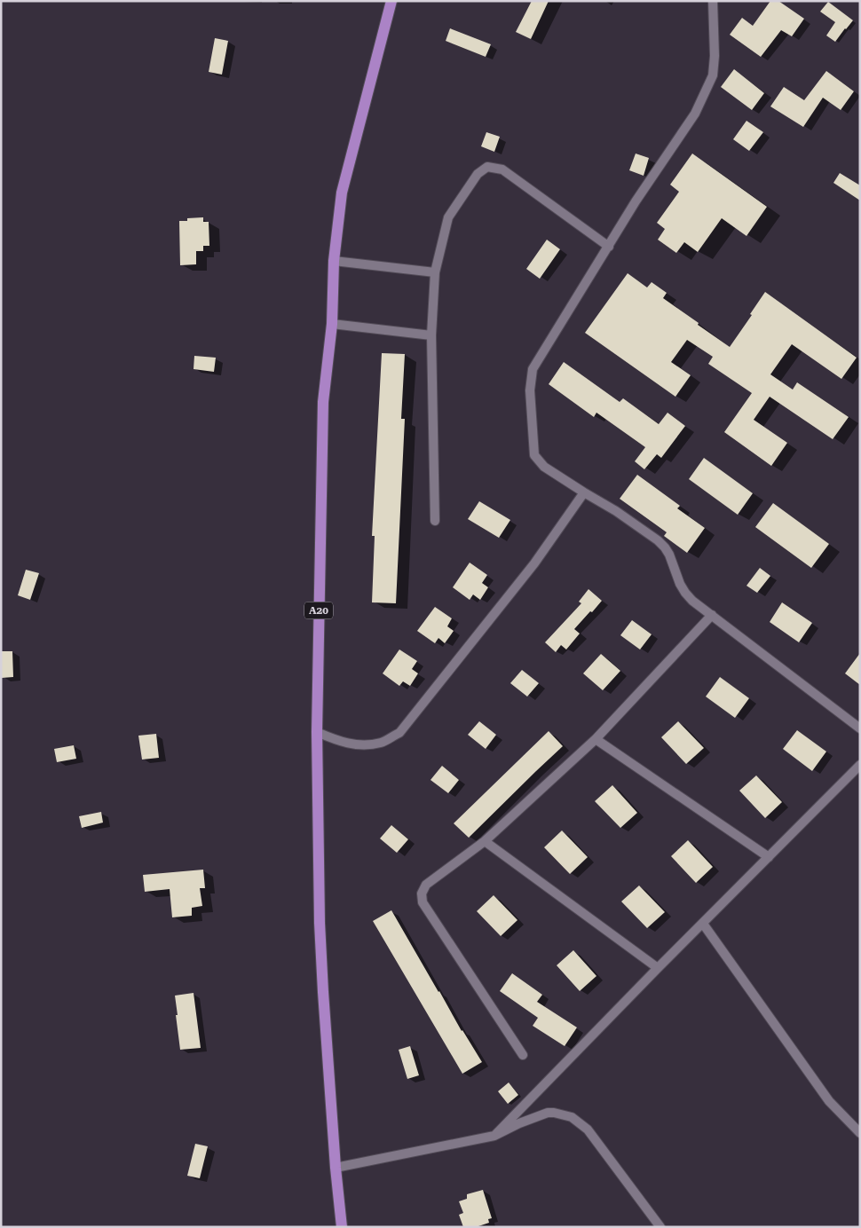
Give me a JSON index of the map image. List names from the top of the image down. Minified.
{"streets":{"main road":["A20"]}}
